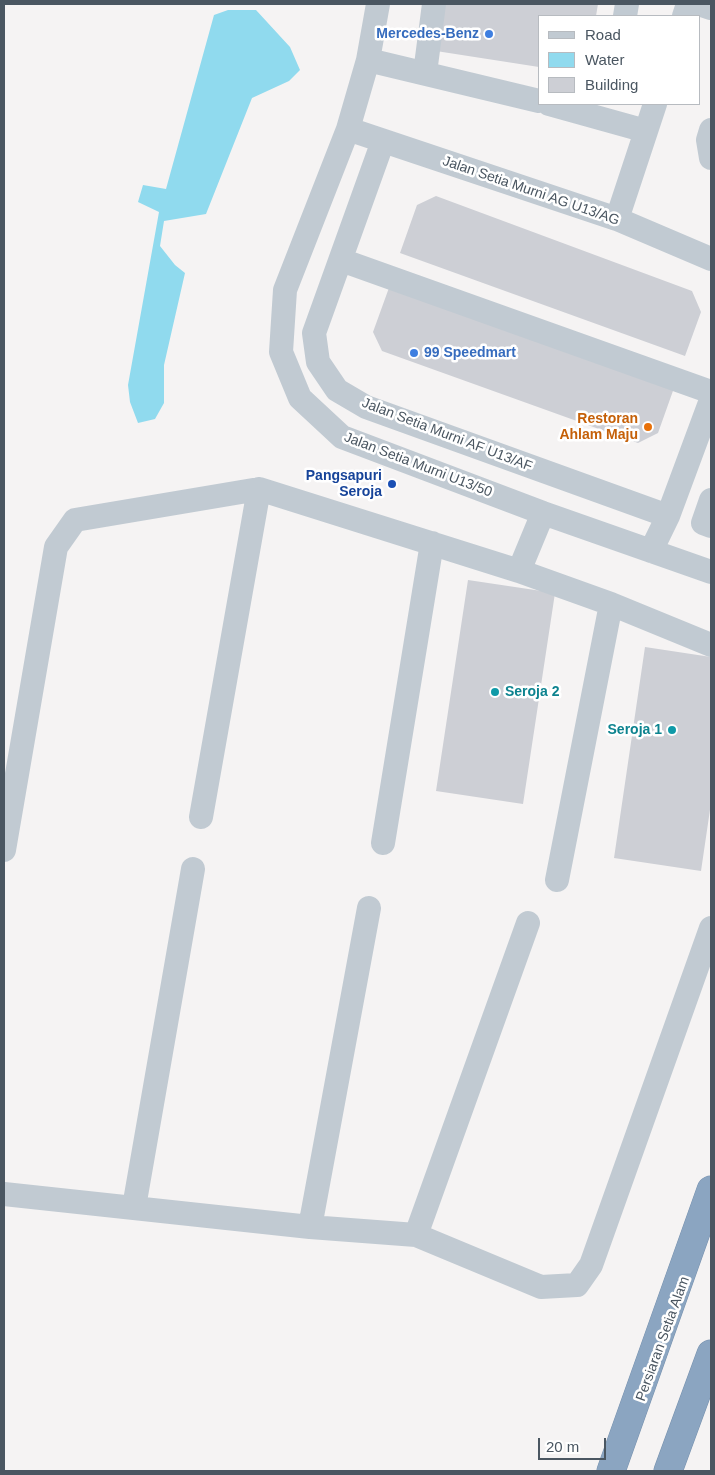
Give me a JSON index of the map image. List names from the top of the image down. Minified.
{"streets":{"highway":["Persiaran Setia Alam"],"street":["Jalan Setia Murni AG U13/AG","Jalan Setia Murni AF U13/AF","Jalan Setia Murni U13/50"]},"crossings":[["Jalan Setia Murni AG U13/AG","Jalan Setia Murni AF U13/AF"],["Jalan Setia Murni AG U13/AG","Jalan Setia Murni U13/50"]],"places":["Mercedes-Benz","99 Speedmart","Restoran Ahlam Maju","Pangsapuri Seroja","Seroja 2","Seroja 1"],"legend":["Road","Water","Building"],"scale_bar":"20 m"}
